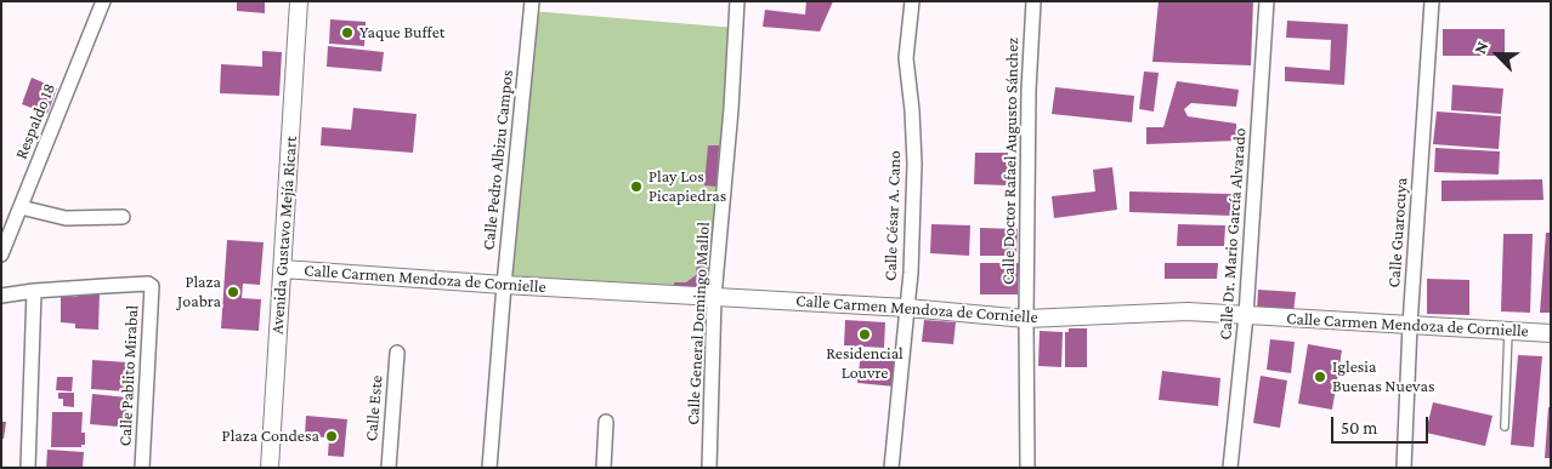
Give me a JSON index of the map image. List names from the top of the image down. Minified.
{"streets":{"street":["Respaldo 18","Calle Pedro Albizu Campos","Calle Doctor Rafael Augusto Sánchez","Calle César A. Cano","Calle Guarocuya","Calle Dr. Mario García Alvarado","Avenida Gustavo Mejía Ricart","Calle Carmen Mendoza de Cornielle","Calle General Domingo Mallol","Calle Pablito Mirabal","Calle Este"]},"crossings":[["Calle Pedro Albizu Campos","Calle Carmen Mendoza de Cornielle"],["Calle Doctor Rafael Augusto Sánchez","Calle Carmen Mendoza de Cornielle"],["Calle César A. Cano","Calle Carmen Mendoza de Cornielle"],["Calle Guarocuya","Calle Carmen Mendoza de Cornielle"],["Calle Dr. Mario García Alvarado","Calle Carmen Mendoza de Cornielle"],["Avenida Gustavo Mejía Ricart","Calle Carmen Mendoza de Cornielle"],["Calle Carmen Mendoza de Cornielle","Calle General Domingo Mallol"]],"places":["Yaque Buffet","Play Los Picapiedras","Plaza Joabra","Residencial Louvre","Iglesia Buenas Nuevas","Plaza Condesa"],"scale_bar":"50 m","north":"top left"}
